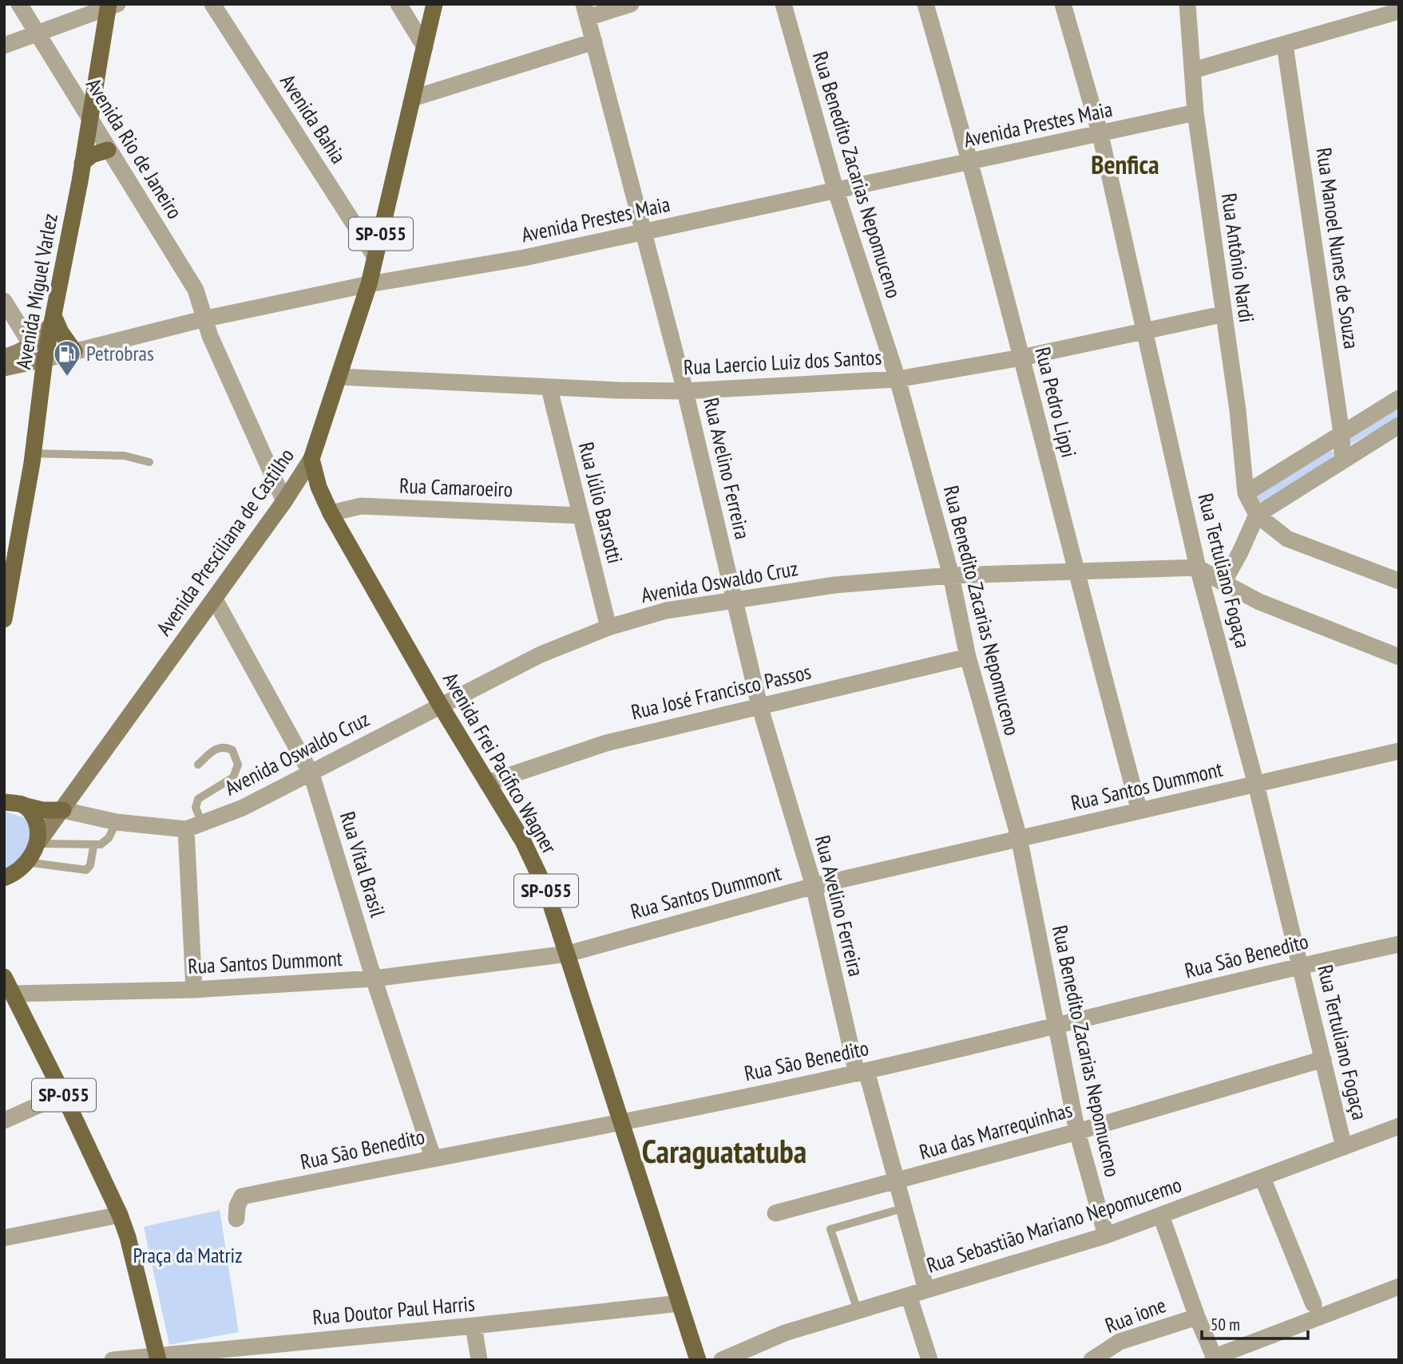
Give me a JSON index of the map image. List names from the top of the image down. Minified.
{"streets":{"main road":["SP-055","Avenida Miguel Varlez","Avenida Presciliana de Castilho","Avenida Frei Pacifico Wagner"],"street":["Avenida Bahia","Avenida Prestes Maia","Avenida Rio de Janeiro","Rua Benedito Zacarias Nepomuceno","Rua Manoel Nunes de Souza","Rua Antônio Nardi","Rua Laercio Luiz dos Santos","Rua Pedro Lippi","Rua Avelino Ferreira","Rua Camaroeiro","Rua Júlio Barsotti","Rua Tertuliano Fogaça","Avenida Oswaldo Cruz","Rua José Francisco Passos","Rua Santos Dummont","Rua Vital Brasil","Rua São Benedito","Rua das Marrequinhas","Rua Sebastião Mariano Nepomucemo","Rua Doutor Paul Harris","Rua ione"]},"crossings":[["Avenida Bahia","Avenida Presciliana de Castilho"],["Avenida Prestes Maia","Avenida Rio de Janeiro"],["Avenida Prestes Maia","Rua Benedito Zacarias Nepomuceno"],["Avenida Prestes Maia","Rua Antônio Nardi"],["Avenida Prestes Maia","Avenida Miguel Varlez"],["Avenida Prestes Maia","Rua Pedro Lippi"],["Avenida Prestes Maia","Rua Avelino Ferreira"],["Avenida Prestes Maia","Avenida Presciliana de Castilho"],["Avenida Prestes Maia","Rua Tertuliano Fogaça"],["Avenida Rio de Janeiro","Avenida Miguel Varlez"],["Avenida Rio de Janeiro","Avenida Presciliana de Castilho"],["Rua Benedito Zacarias Nepomuceno","Rua Laercio Luiz dos Santos"],["Rua Benedito Zacarias Nepomuceno","Avenida Oswaldo Cruz"],["Rua Benedito Zacarias Nepomuceno","Rua José Francisco Passos"],["Rua Benedito Zacarias Nepomuceno","Rua Santos Dummont"],["Rua Benedito Zacarias Nepomuceno","Rua São Benedito"],["Rua Benedito Zacarias Nepomuceno","Rua das Marrequinhas"],["Rua Benedito Zacarias Nepomuceno","Rua Sebastião Mariano Nepomucemo"],["SP-055","Rua Santos Dummont"],["SP-055","Rua Doutor Paul Harris"],["Rua Antônio Nardi","Rua Laercio Luiz dos Santos"],["Rua Laercio Luiz dos Santos","Rua Pedro Lippi"],["Rua Laercio Luiz dos Santos","Rua Avelino Ferreira"],["Rua Laercio Luiz dos Santos","Rua Júlio Barsotti"],["Rua Laercio Luiz dos Santos","Avenida Presciliana de Castilho"],["Rua Laercio Luiz dos Santos","Rua Tertuliano Fogaça"],["Rua Pedro Lippi","Avenida Oswaldo Cruz"],["Rua Pedro Lippi","Rua Santos Dummont"],["Rua Avelino Ferreira","Avenida Oswaldo Cruz"],["Rua Avelino Ferreira","Rua José Francisco Passos"],["Rua Avelino Ferreira","Rua Santos Dummont"],["Rua Avelino Ferreira","Rua São Benedito"],["Rua Avelino Ferreira","Rua das Marrequinhas"],["Rua Avelino Ferreira","Rua Sebastião Mariano Nepomucemo"],["Rua Camaroeiro","Rua Júlio Barsotti"],["Rua Camaroeiro","Avenida Frei Pacifico Wagner"],["Rua Júlio Barsotti","Avenida Oswaldo Cruz"],["Avenida Presciliana de Castilho","Avenida Oswaldo Cruz"],["Avenida Presciliana de Castilho","Avenida Frei Pacifico Wagner"],["Avenida Presciliana de Castilho","Rua Vital Brasil"],["Rua Tertuliano Fogaça","Avenida Oswaldo Cruz"],["Rua Tertuliano Fogaça","Rua Santos Dummont"],["Rua Tertuliano Fogaça","Rua São Benedito"],["Rua Tertuliano Fogaça","Rua das Marrequinhas"],["Rua Tertuliano Fogaça","Rua Sebastião Mariano Nepomucemo"],["Avenida Oswaldo Cruz","Avenida Frei Pacifico Wagner"],["Avenida Oswaldo Cruz","Rua Vital Brasil"],["Rua José Francisco Passos","Avenida Frei Pacifico Wagner"],["Avenida Frei Pacifico Wagner","Rua Santos Dummont"],["Avenida Frei Pacifico Wagner","Rua São Benedito"],["Avenida Frei Pacifico Wagner","Rua Doutor Paul Harris"],["Rua Santos Dummont","Rua Vital Brasil"],["Rua Vital Brasil","Rua São Benedito"]],"districts":["Benfica","Caraguatatuba"],"parks":["Praça da Matriz"],"places":{"fuel station":["Petrobras"]},"scale_bar":"50 m"}
